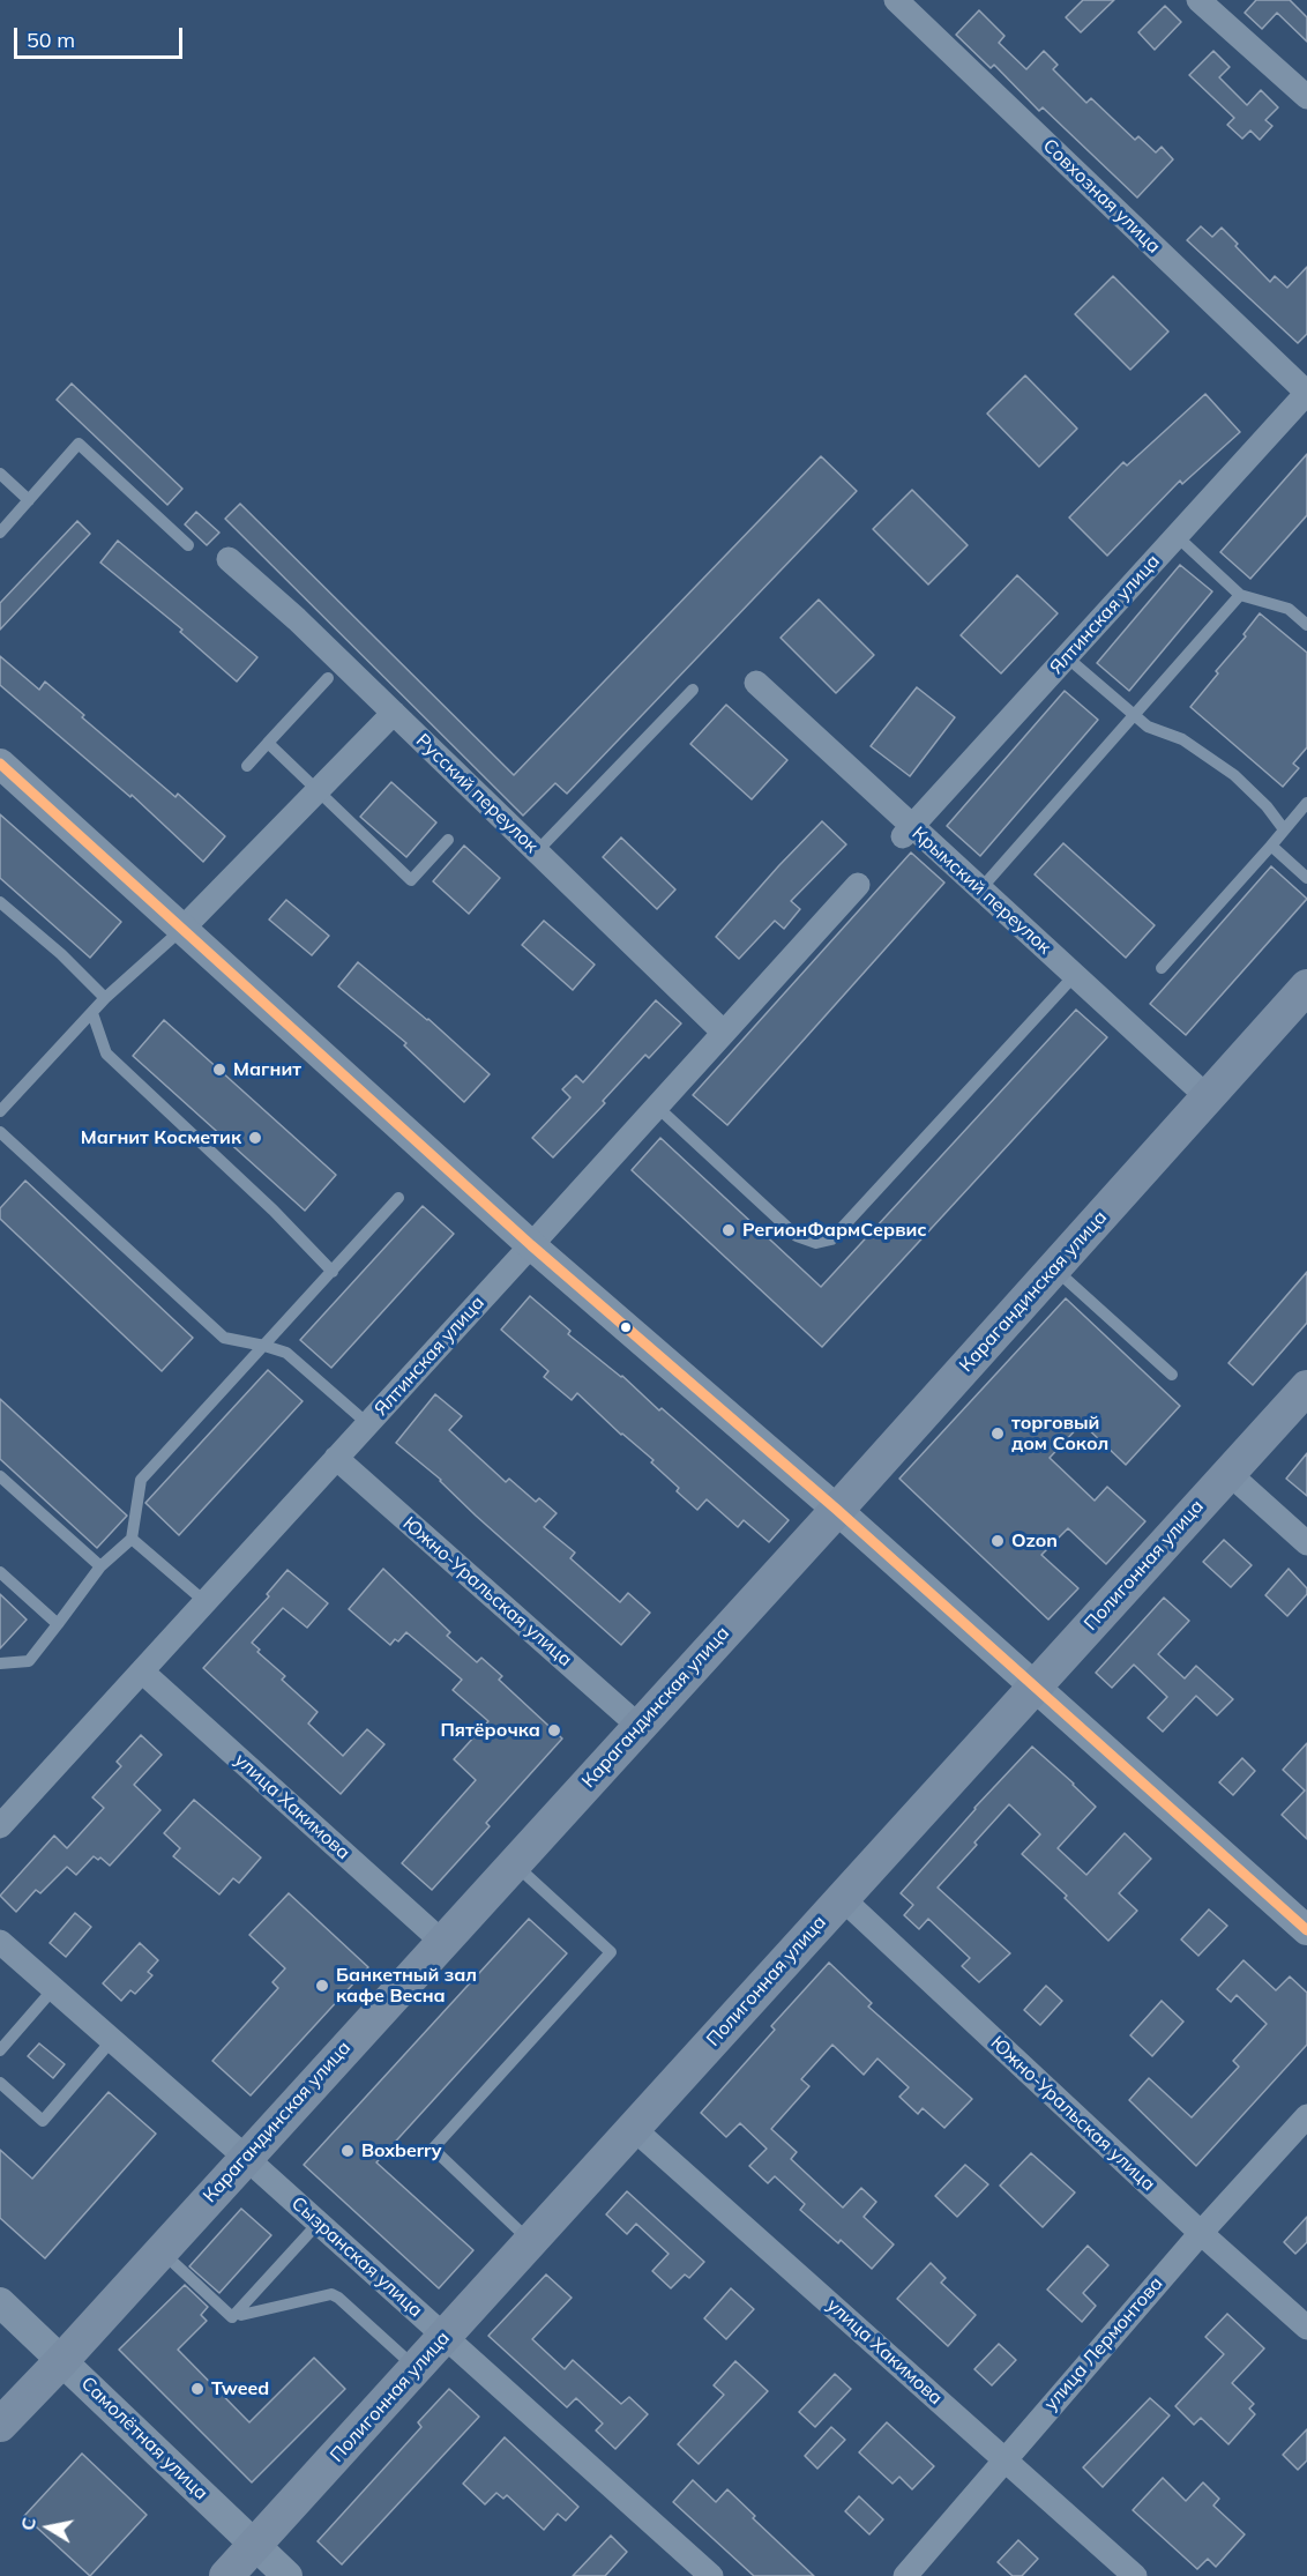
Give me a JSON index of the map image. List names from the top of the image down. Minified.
{"streets":{"main road":["Карагандинская улица","Полигонная улица"],"street":["Совхозная улица","Ялтинская улица","Русский переулок","Крымский переулок","Южно-Уральская улица","улица Хакимова","Сызранская улица","улица Лермонтова","Самолётная улица"]},"crossings":[["Совхозная улица","Ялтинская улица"],["Ялтинская улица","Русский переулок"],["Ялтинская улица","Крымский переулок"],["Ялтинская улица","Южно-Уральская улица"],["Ялтинская улица","улица Хакимова"],["Крымский переулок","Карагандинская улица"],["Карагандинская улица","Южно-Уральская улица"],["Карагандинская улица","улица Хакимова"],["Карагандинская улица","Сызранская улица"],["Карагандинская улица","Самолётная улица"],["Полигонная улица","Южно-Уральская улица"],["Полигонная улица","улица Хакимова"],["Полигонная улица","Сызранская улица"],["Полигонная улица","Самолётная улица"],["Южно-Уральская улица","улица Лермонтова"],["улица Хакимова","улица Лермонтова"]],"places":["Магнит","Магнит Косметик","РегионФармСервис","торговый дом Сокол","Ozon","Пятёрочка","Банкетный зал кафе Весна","Boxberry","Tweed"],"scale_bar":"50 m","north":"left"}
